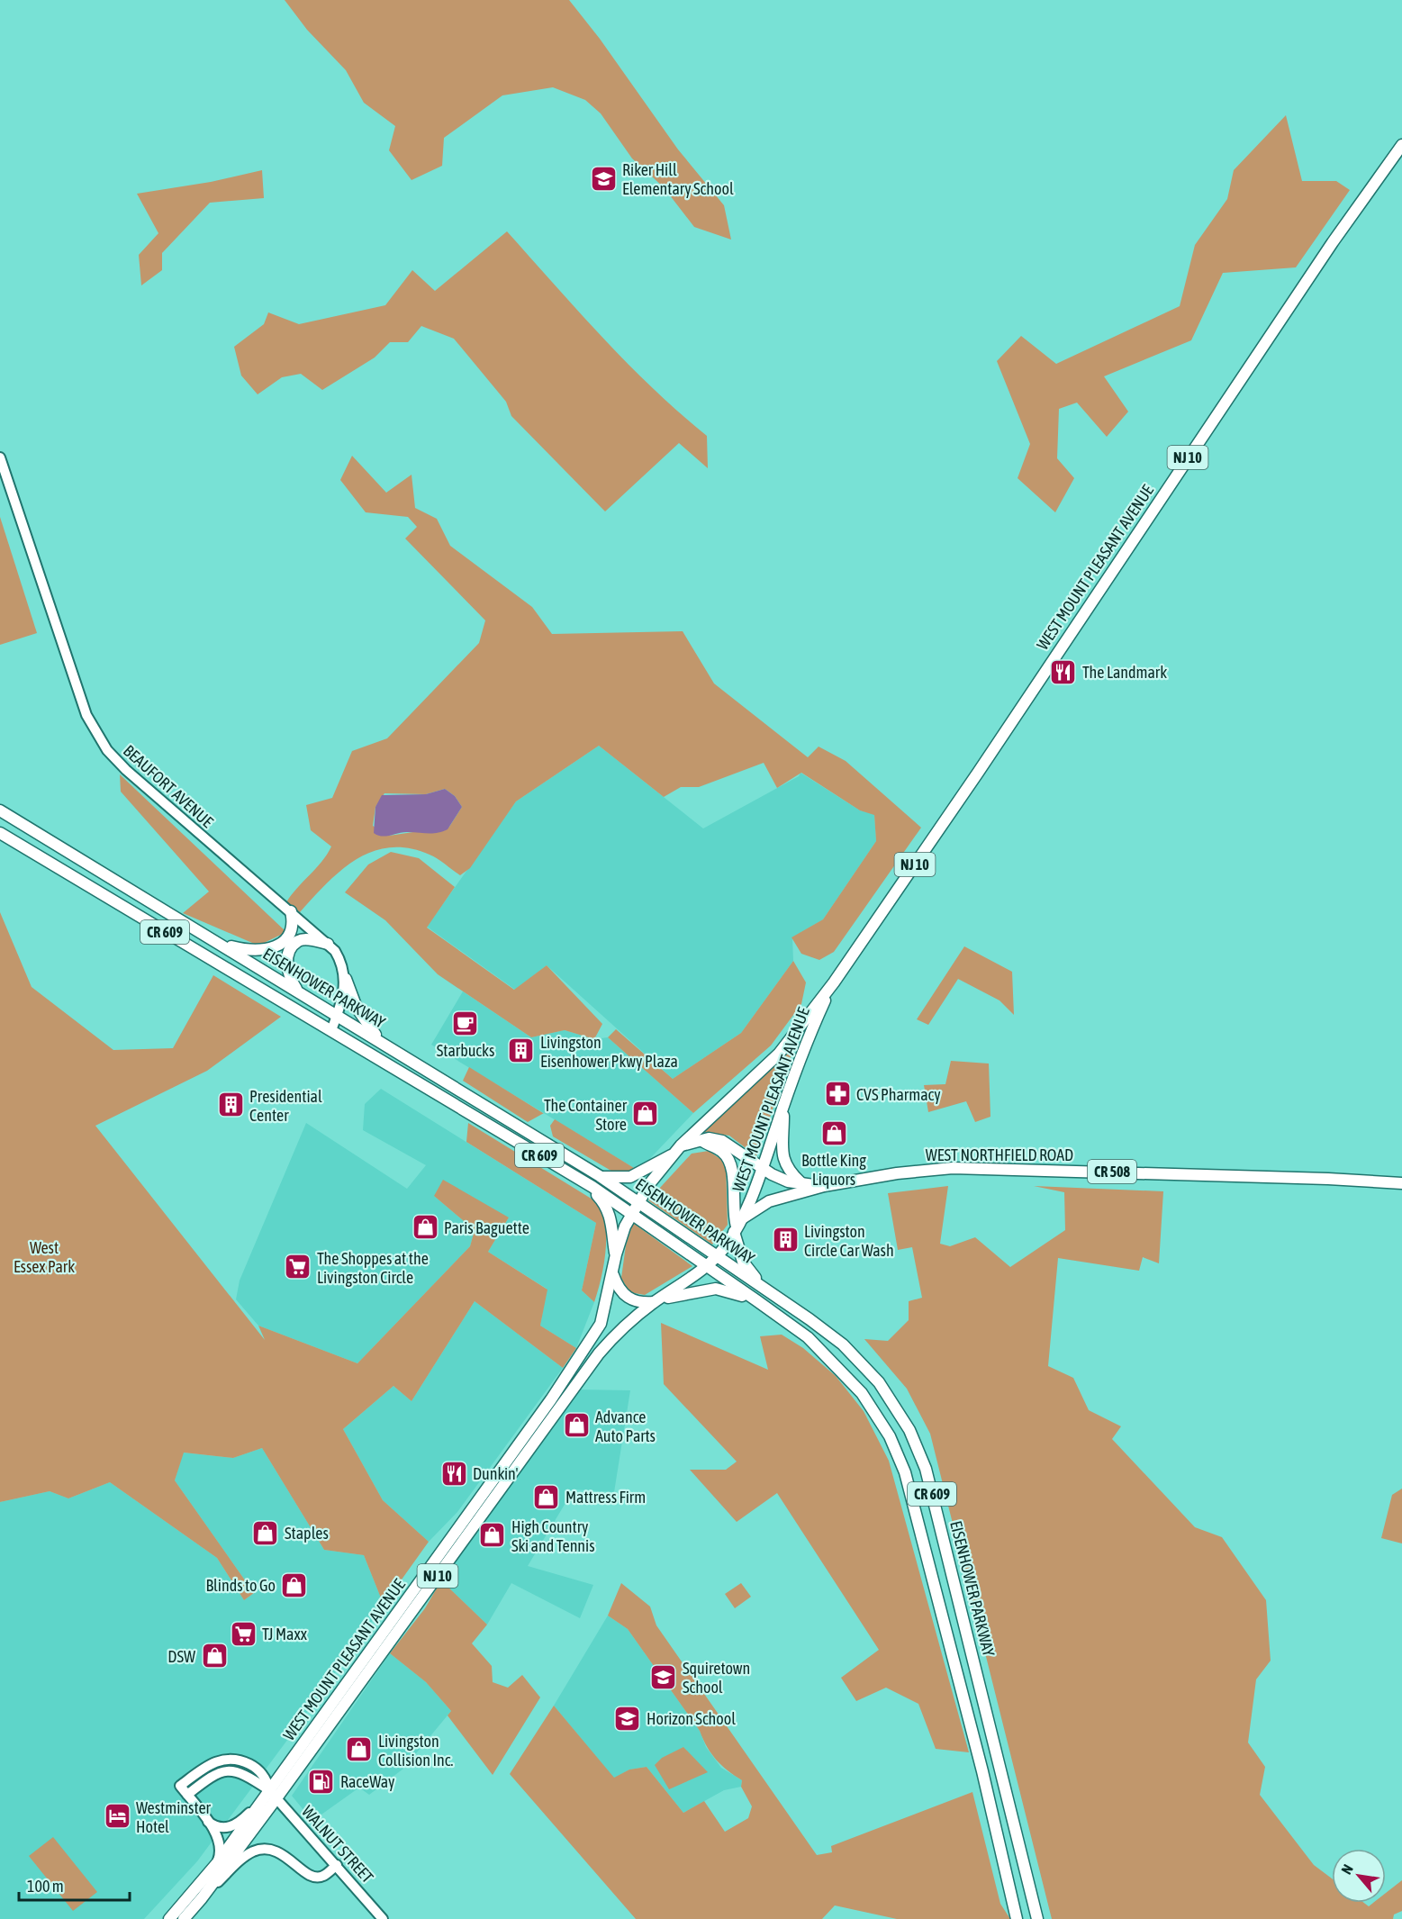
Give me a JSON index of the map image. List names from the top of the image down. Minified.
{"streets":{"main road":["NJ 10","WEST MOUNT PLEASANT AVENUE","CR 609","EISENHOWER PARKWAY","WEST NORTHFIELD ROAD","CR 508"],"street":["BEAUFORT AVENUE","WALNUT STREET"]},"crossings":[["NJ 10","WEST MOUNT PLEASANT AVENUE"],["NJ 10","EISENHOWER PARKWAY"],["NJ 10","CR 508"],["WEST MOUNT PLEASANT AVENUE","CR 508"],["WEST MOUNT PLEASANT AVENUE","WALNUT STREET"],["WEST NORTHFIELD ROAD","CR 508"]],"parks":["West Essex Park"],"places":{"school or university":["Riker Hill Elementary School","Squiretown School","Horizon School"],"restaurant":["The Landmark","Dunkin'"],"cafe":["Starbucks"],"building":["Livingston Eisenhower Pkwy Plaza","Presidential Center","Livingston Circle Car Wash"],"pharmacy":["CVS Pharmacy"],"shop":["The Container Store","Bottle King Liquors","Paris Baguette","Advance Auto Parts","Mattress Firm","Staples","High Country Ski and Tennis","Blinds to Go","DSW","Livingston Collision Inc."],"supermarket":["The Shoppes at the Livingston Circle","TJ Maxx"],"fuel station":["RaceWay"],"hotel":["Westminster Hotel"]},"scale_bar":"100 m","north":"top left"}
